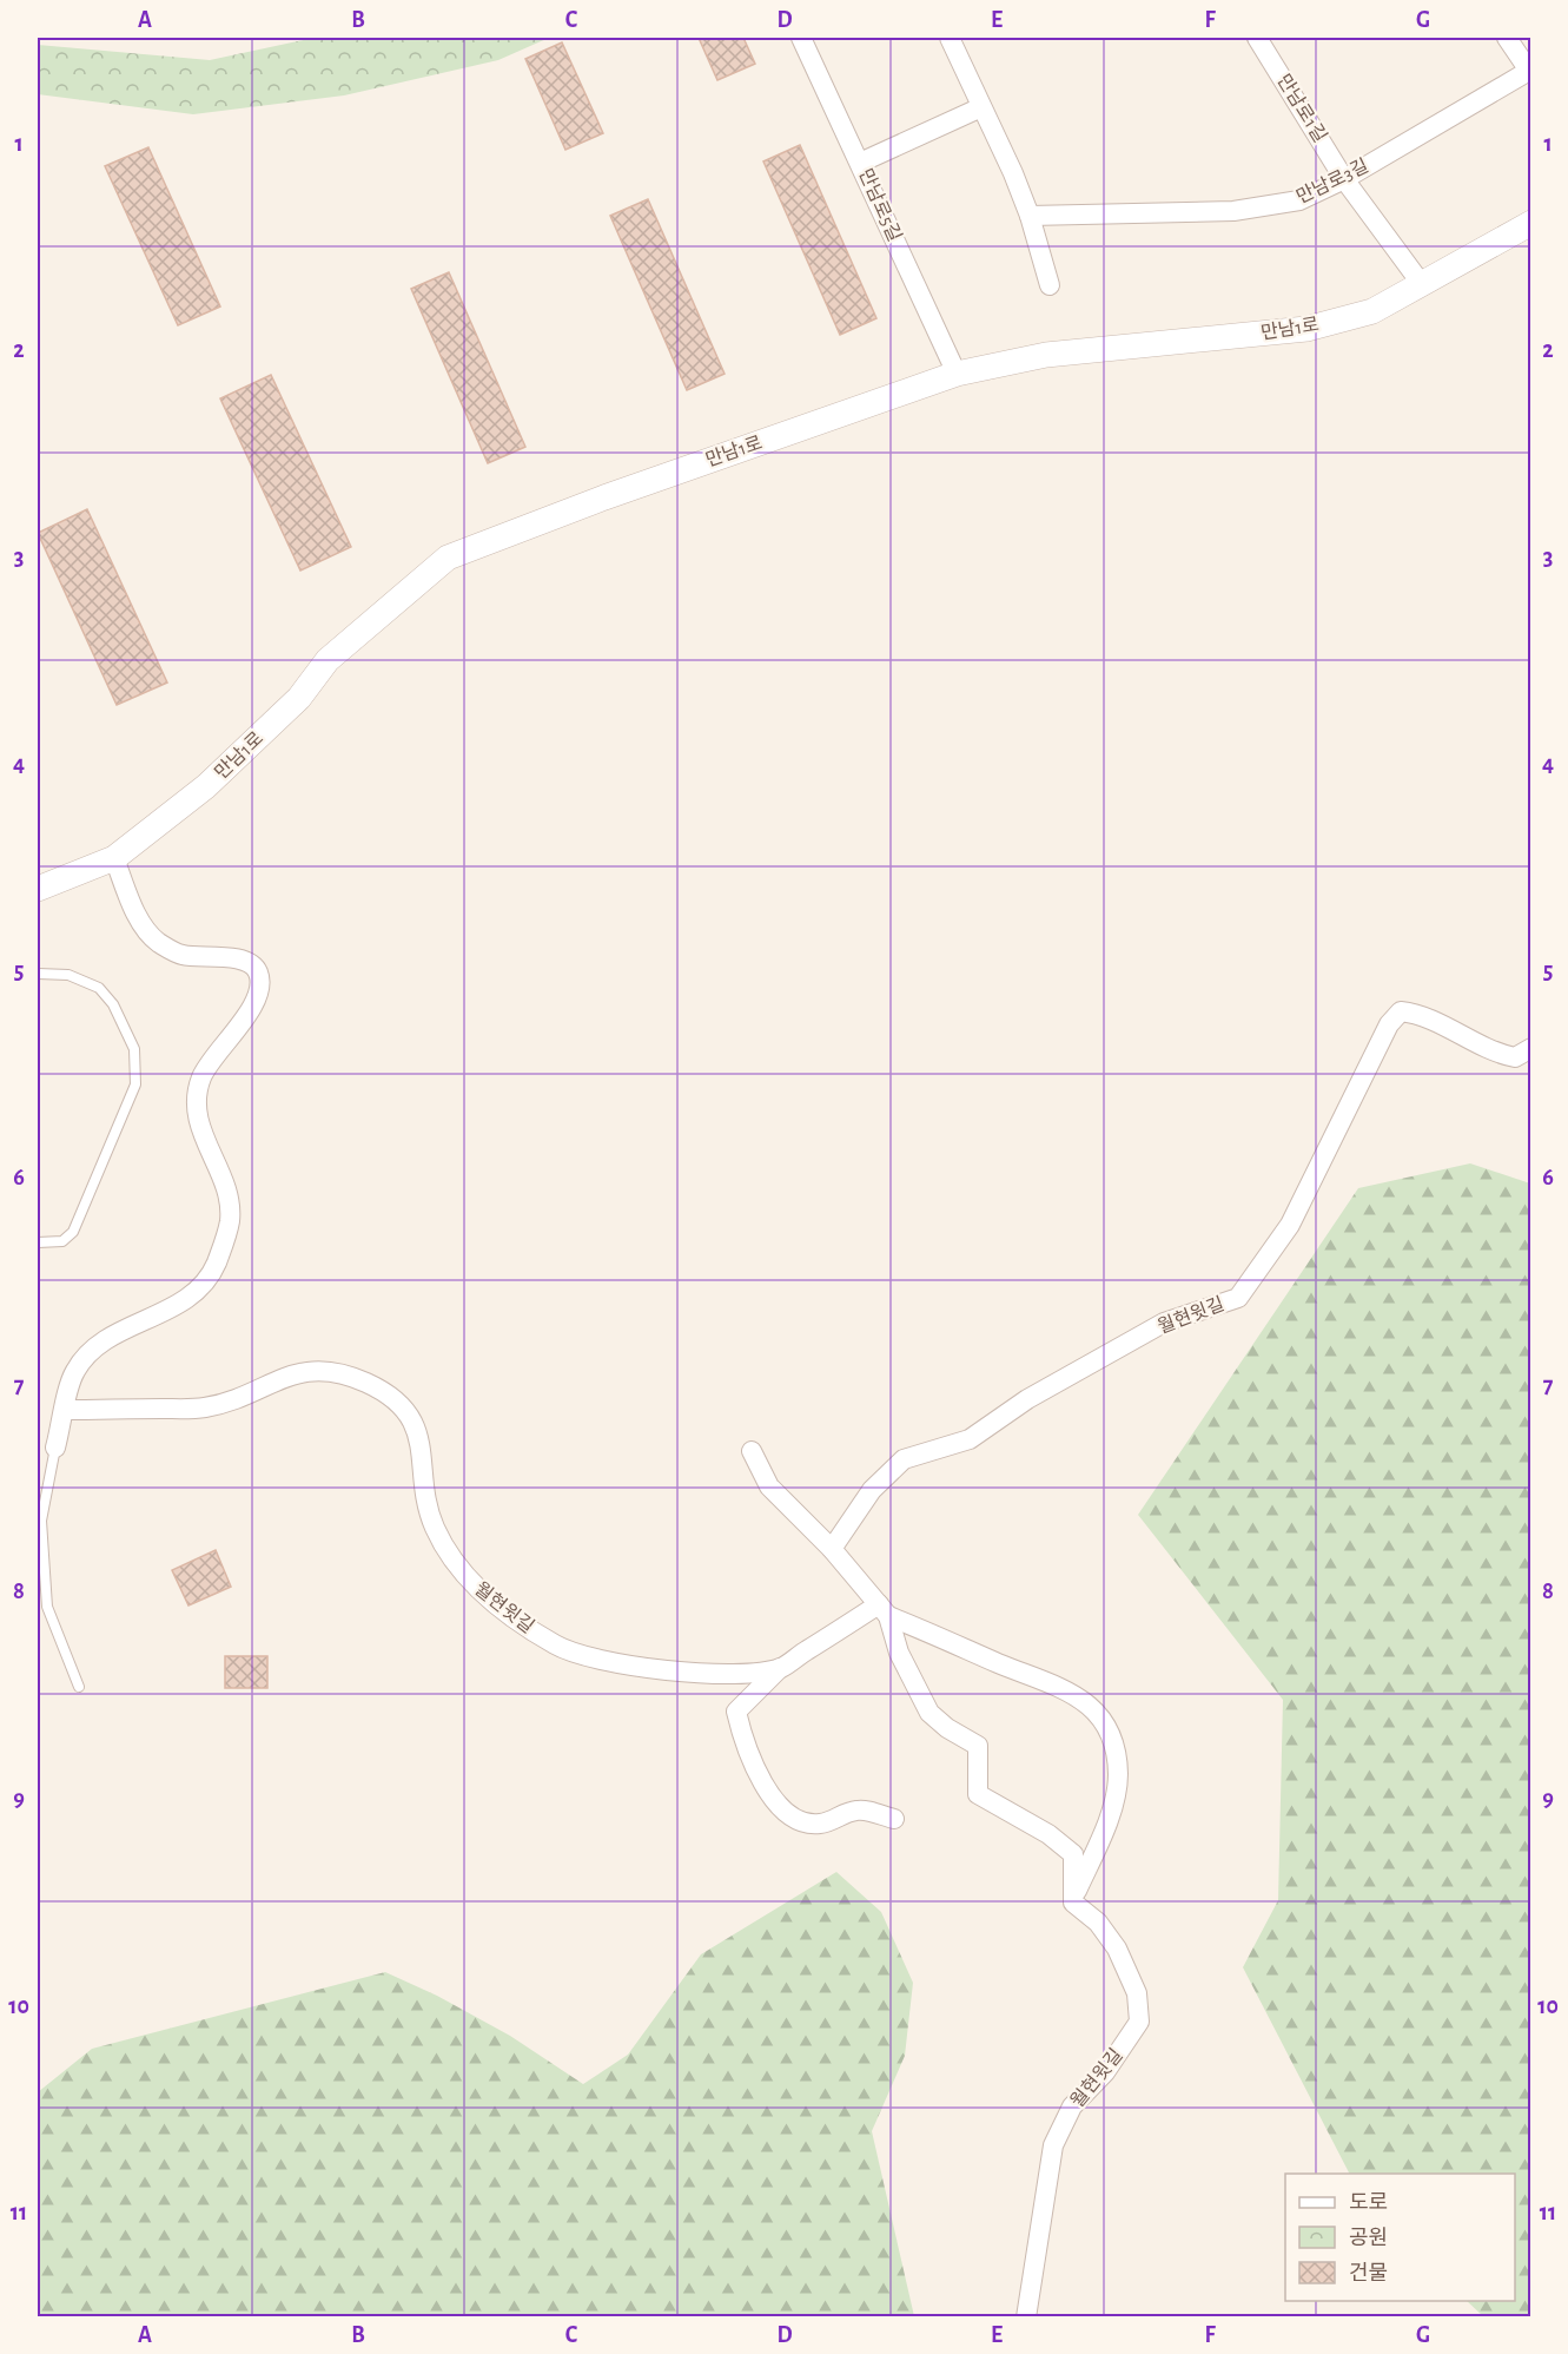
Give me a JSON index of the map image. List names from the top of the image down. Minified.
{"streets":{"street":["만남로1길","만남로3길","만남로5길","만남1로","월현윗길"]},"crossings":[["만남로1길","만남로3길"],["만남로1길","만남1로"],["만남로5길","만남1로"]],"legend":["도로","공원","건물"],"grid":{"columns":["A","B","C","D","E","F","G"],"rows":["1","2","3","4","5","6","7","8","9","10","11"]}}
